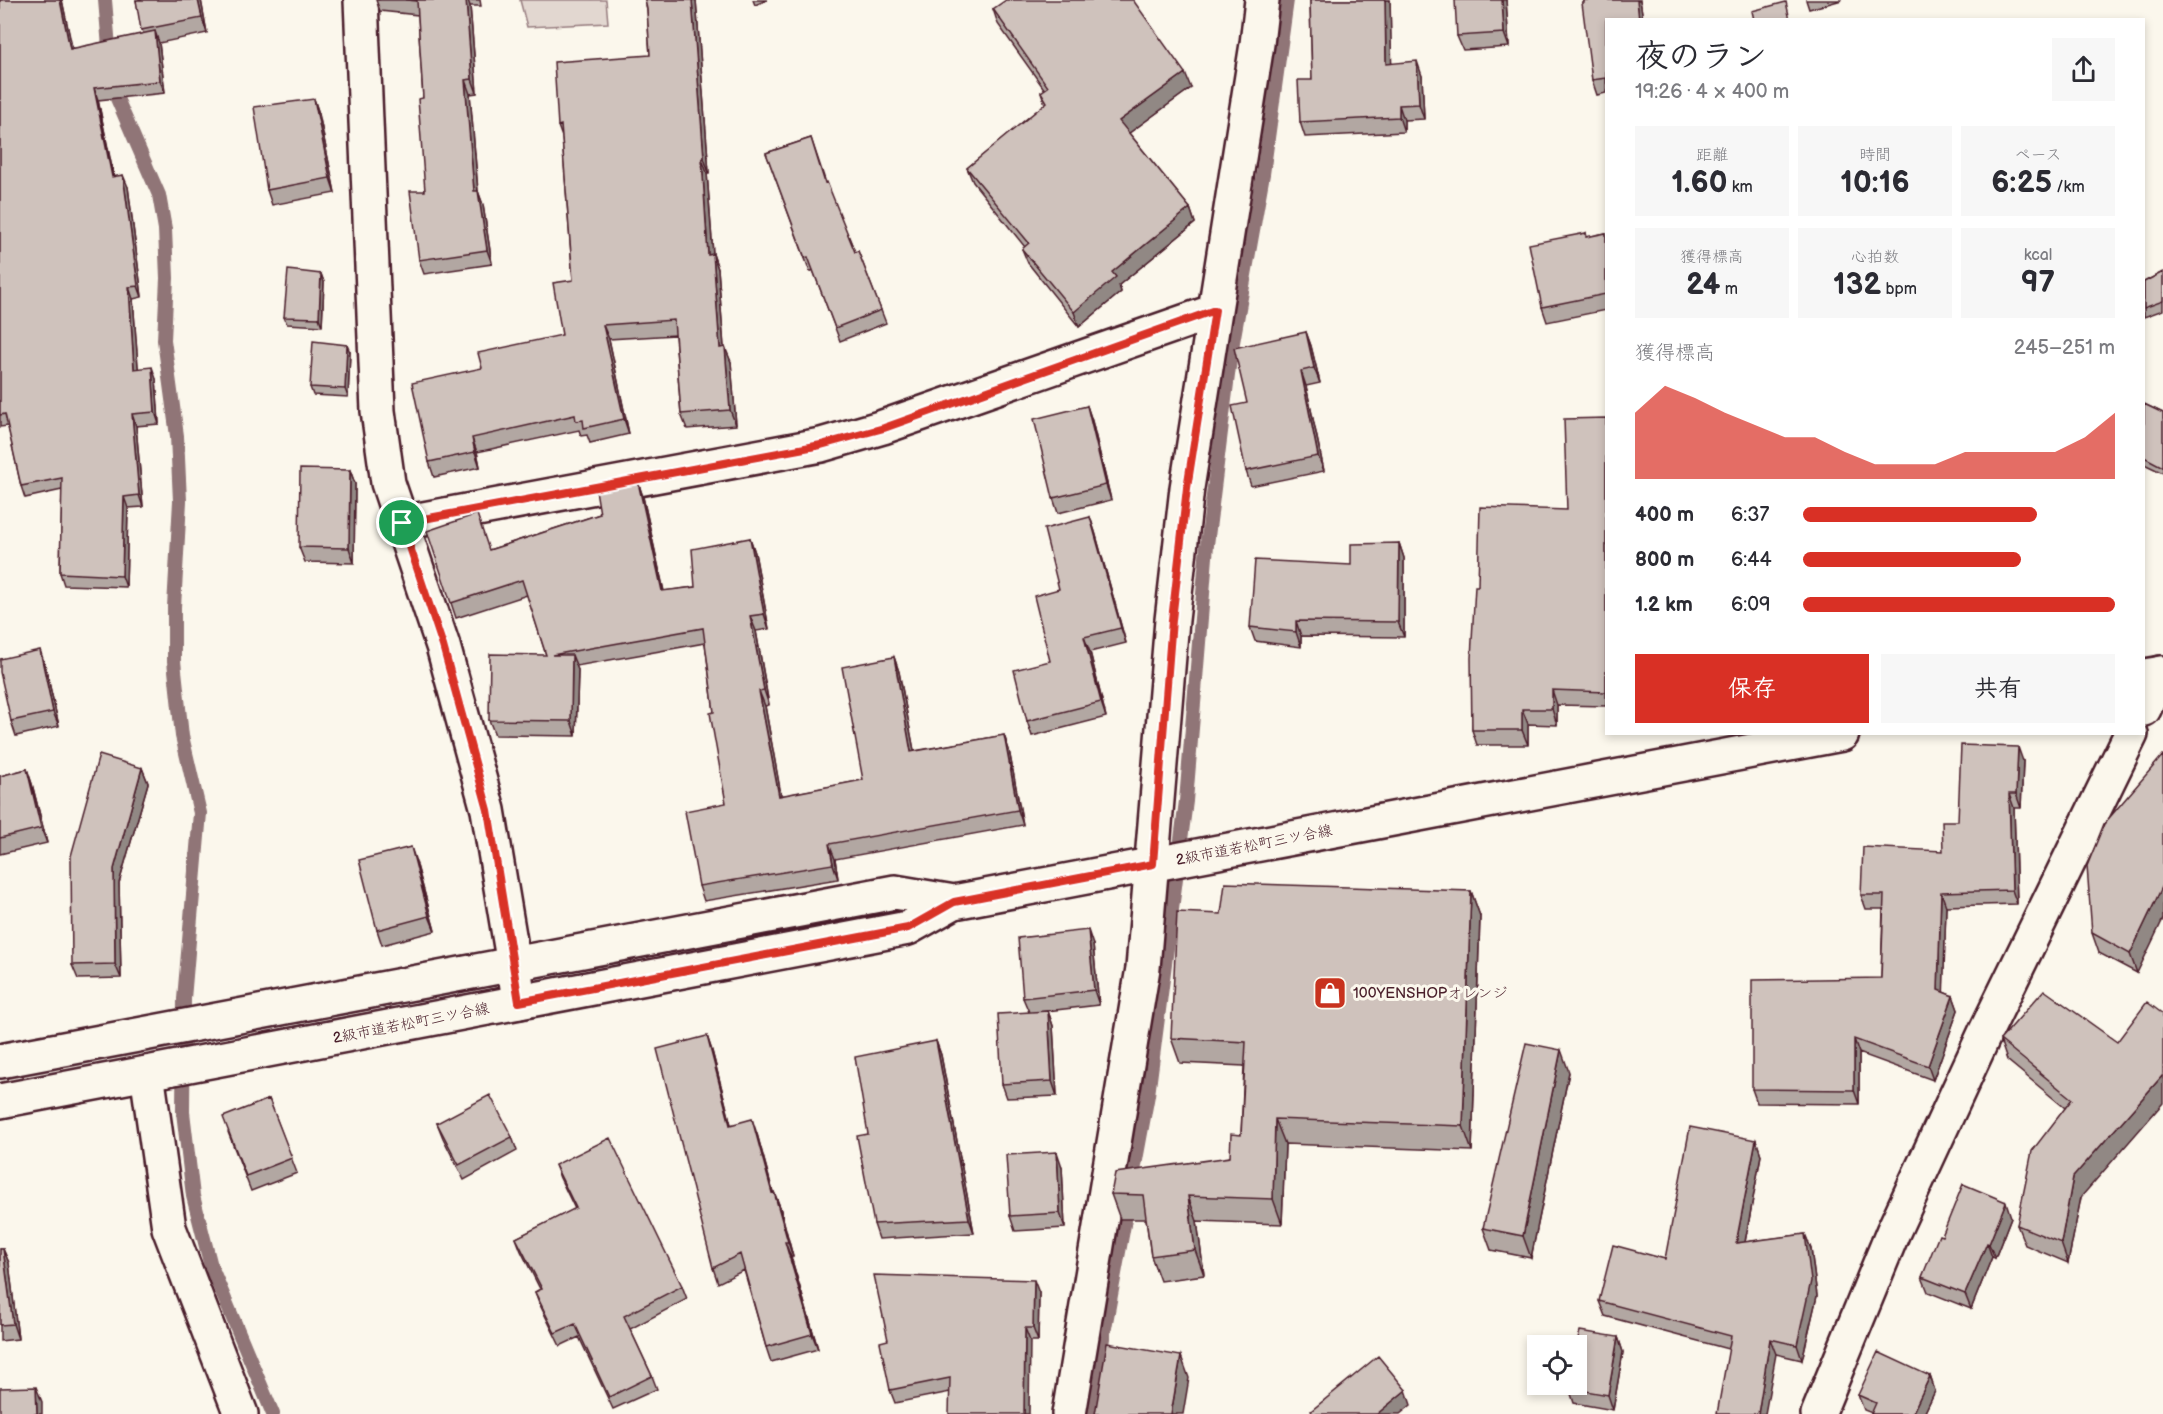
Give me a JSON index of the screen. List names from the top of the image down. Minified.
{"streets":{"street":["2級市道若松町三ツ合線"]},"places":{"shop":["100YENSHOPオレンジ"]},"page":{"heading":["夜のラン","19:26 · 4 × 400 m"],"stats":[["距離","1.60 km"],["時間","10:16"],["ペース","6:25 /km"],["獲得標高","24 m"],["心拍数","132 bpm"],["kcal","97"]],"chart":["獲得標高","245–251 m"],"list":[{"name":"400 m","note":"6:37"},{"name":"800 m","note":"6:44"},{"name":"1.2 km","note":"6:09"}],"buttons":["保存","共有"]}}
